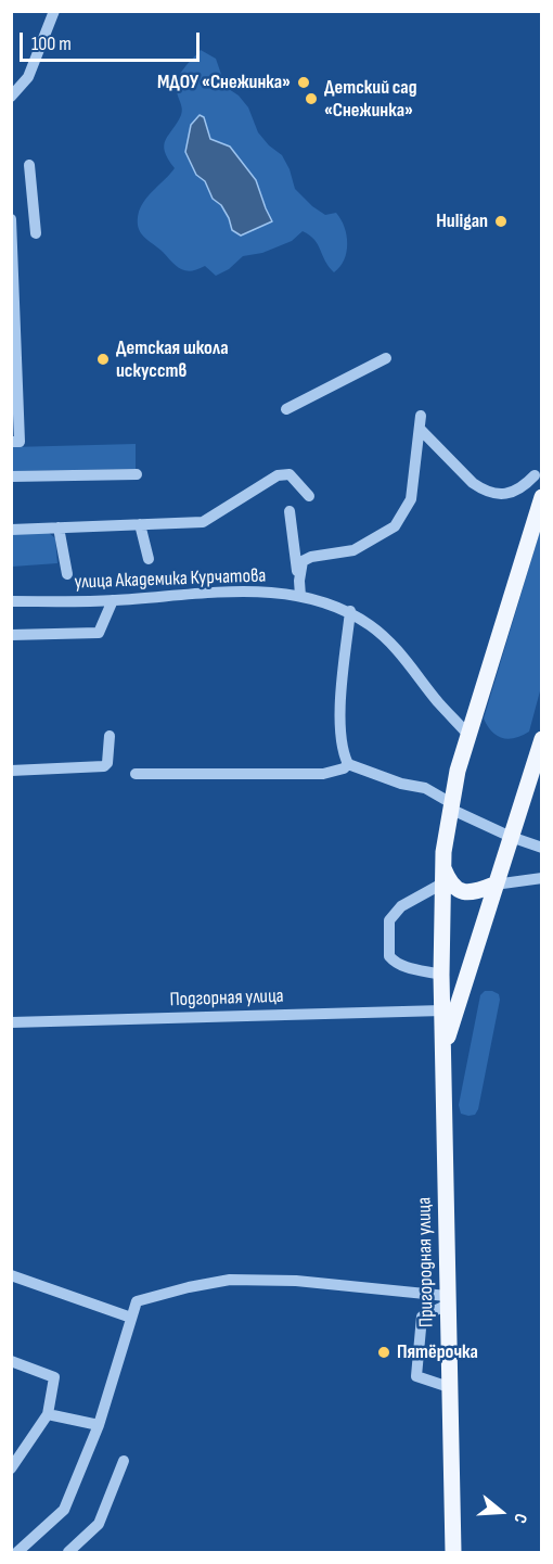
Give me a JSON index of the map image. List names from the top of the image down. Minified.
{"streets":{"main road":["Пригородная улица"],"street":["улица Академика Курчатова","Подгорная улица"]},"crossings":[["улица Академика Курчатова","Пригородная улица"],["Подгорная улица","Пригородная улица"]],"places":["МДОУ «Снежинка»","Детский сад «Снежинка»","Huligan","Детская школа искусств","Пятёрочка"],"scale_bar":"100 m","north":"right"}
